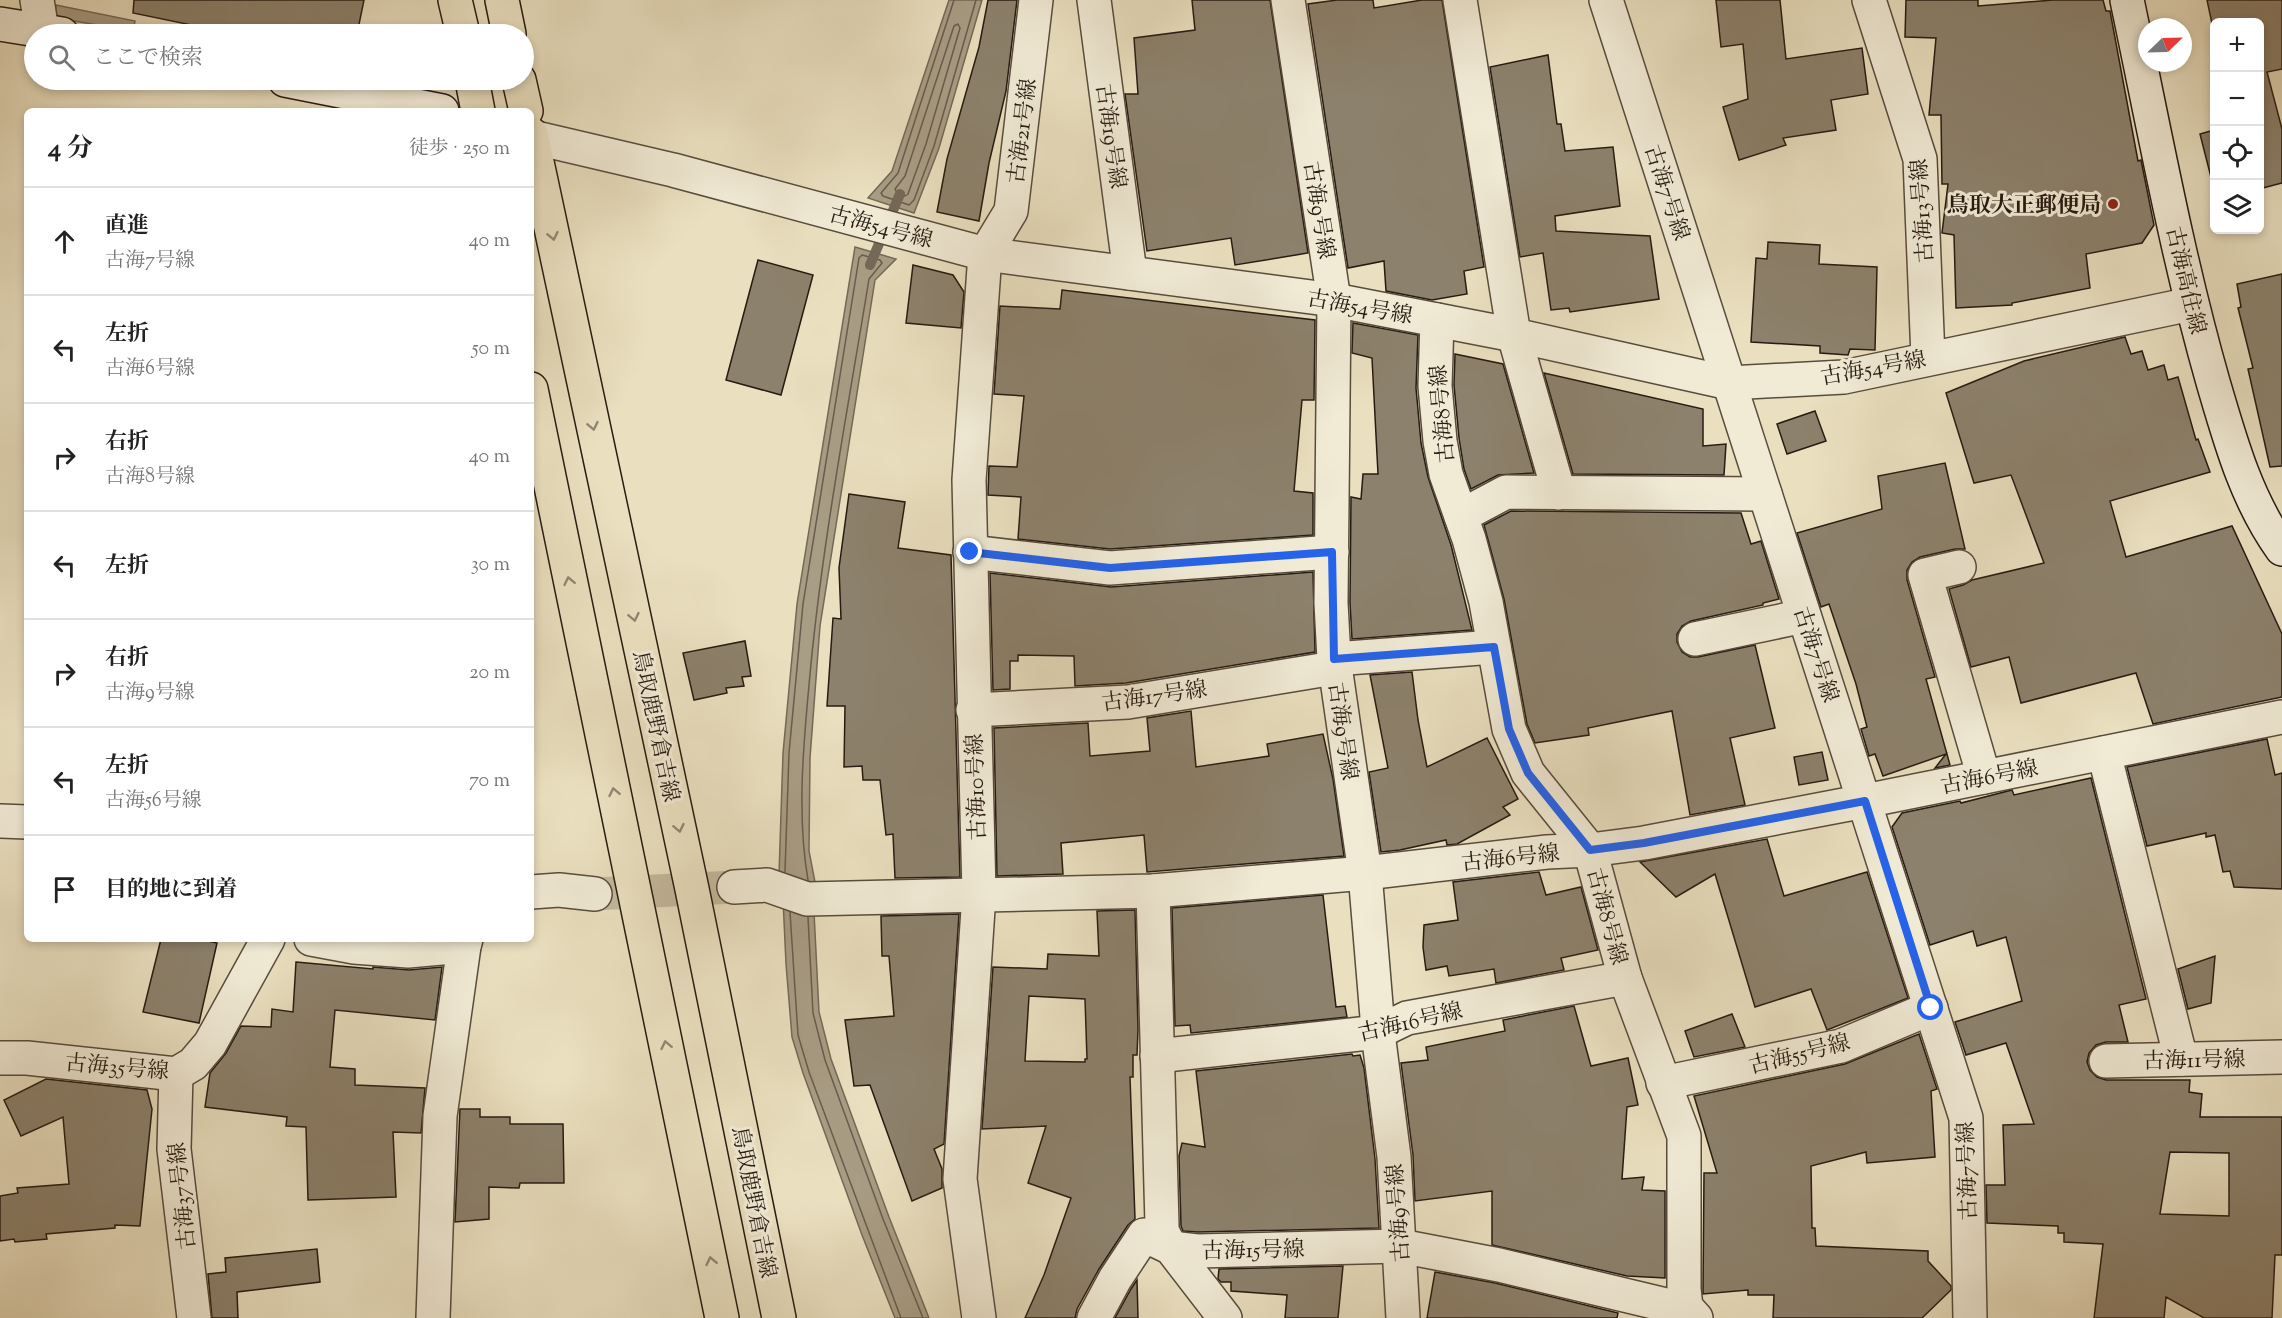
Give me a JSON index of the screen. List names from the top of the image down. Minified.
{"streets":{"main road":["鳥取鹿野倉吉線"],"street":["古海21号線","古海19号線","古海7号線","古海9号線","古海13号線","古海54号線","古海高住線","古海8号線","古海17号線","古海6号線","古海10号線","古海16号線","古海55号線","古海11号線","古海35号線","古海37号線","古海15号線"]},"crossings":[["古海21号線","古海54号線"],["古海21号線","古海10号線"],["古海19号線","古海54号線"],["古海7号線","古海54号線"],["古海7号線","古海6号線"],["古海7号線","古海55号線"],["古海9号線","古海54号線"],["古海9号線","古海17号線"],["古海9号線","古海6号線"],["古海9号線","古海16号線"],["古海9号線","古海15号線"],["古海13号線","古海54号線"],["古海54号線","古海高住線"],["古海54号線","古海8号線"],["古海54号線","古海10号線"],["古海8号線","古海17号線"],["古海8号線","古海6号線"],["古海8号線","古海16号線"],["古海8号線","古海55号線"],["古海17号線","古海10号線"],["古海6号線","古海10号線"],["古海6号線","古海15号線"],["古海16号線","古海15号線"],["古海35号線","古海37号線"]],"places":["鳥取大正郵便局"],"north":"top right","page":{"map_buttons":["+","−"],"search":"ここで検索","heading":["4 分","徒歩 · 250 m"],"list":[["直進","古海7号線","40 m"],["左折","古海6号線","50 m"],["右折","古海8号線","40 m"],["左折","30 m"],["右折","古海9号線","20 m"],["左折","古海56号線","70 m"],"目的地に到着"]}}
